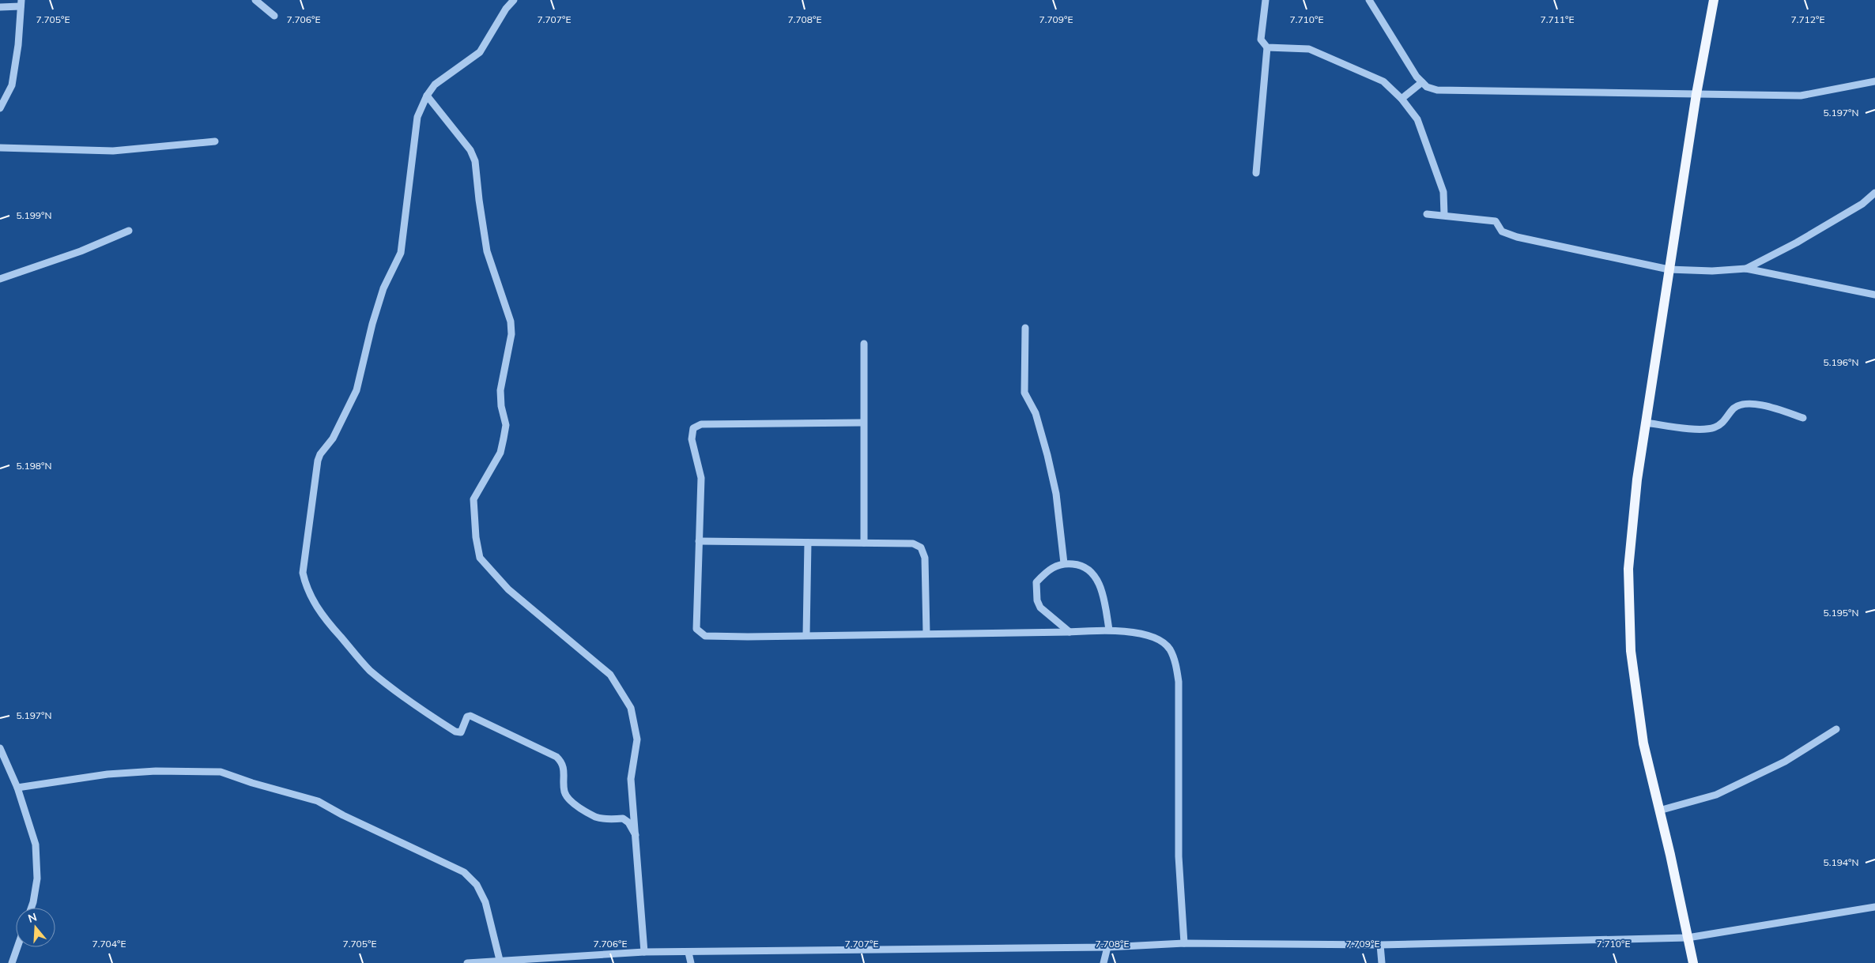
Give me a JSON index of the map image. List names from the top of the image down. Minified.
{"north":"top","coordinates":["7.705°E","7.706°E","7.707°E","7.708°E","7.709°E","7.710°E","7.711°E","7.712°E","5.197°N","5.199°N","5.196°N","5.198°N","5.195°N","5.194°N","7.704°E"]}
